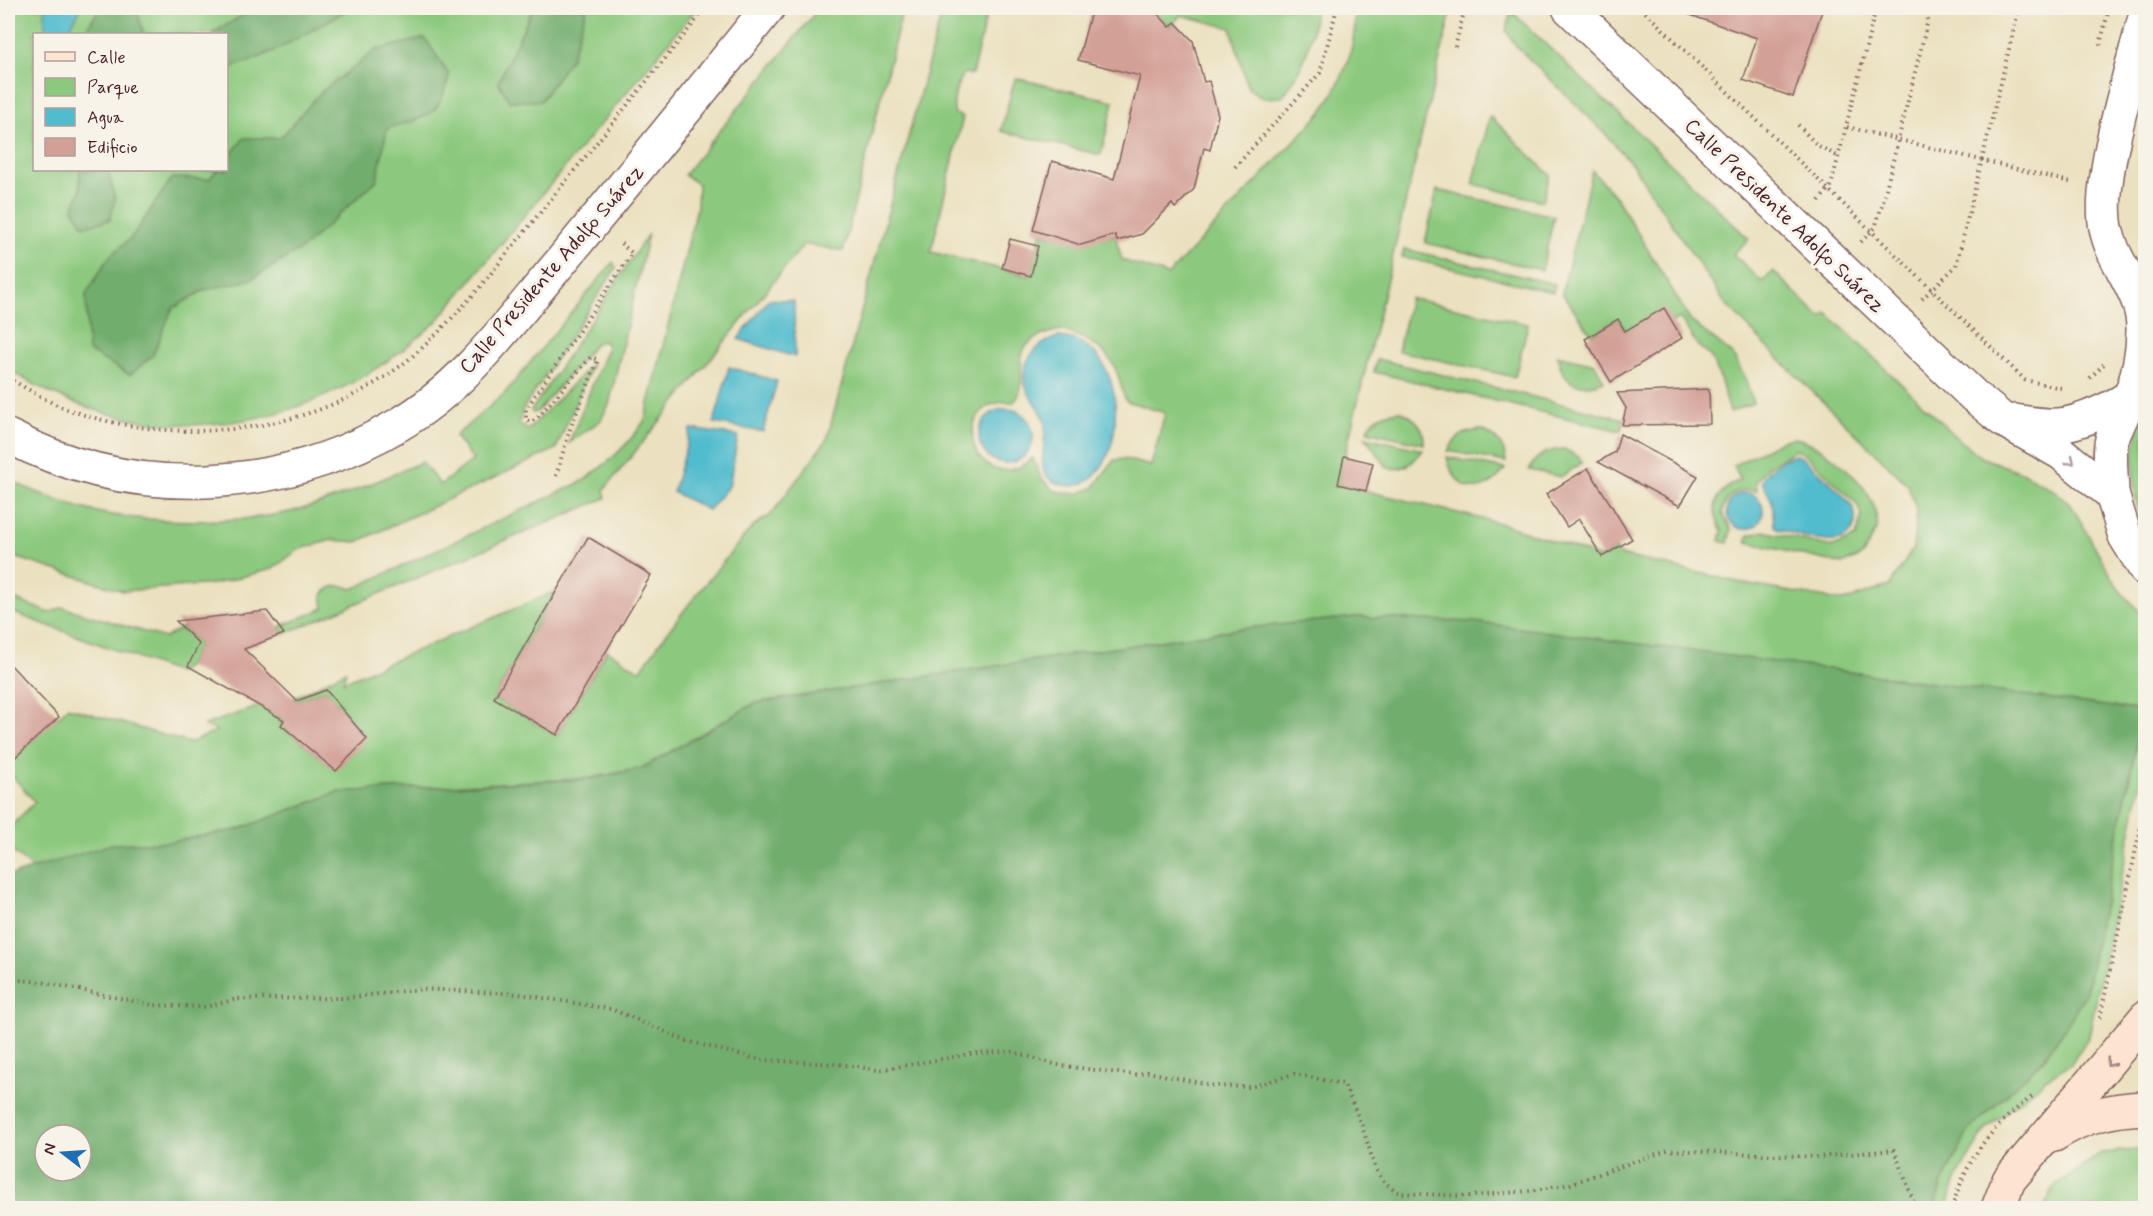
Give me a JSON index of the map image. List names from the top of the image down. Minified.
{"streets":{"street":["Calle Presidente Adolfo Suárez"]},"legend":["Calle","Parque","Agua","Edificio"],"north":"left"}
